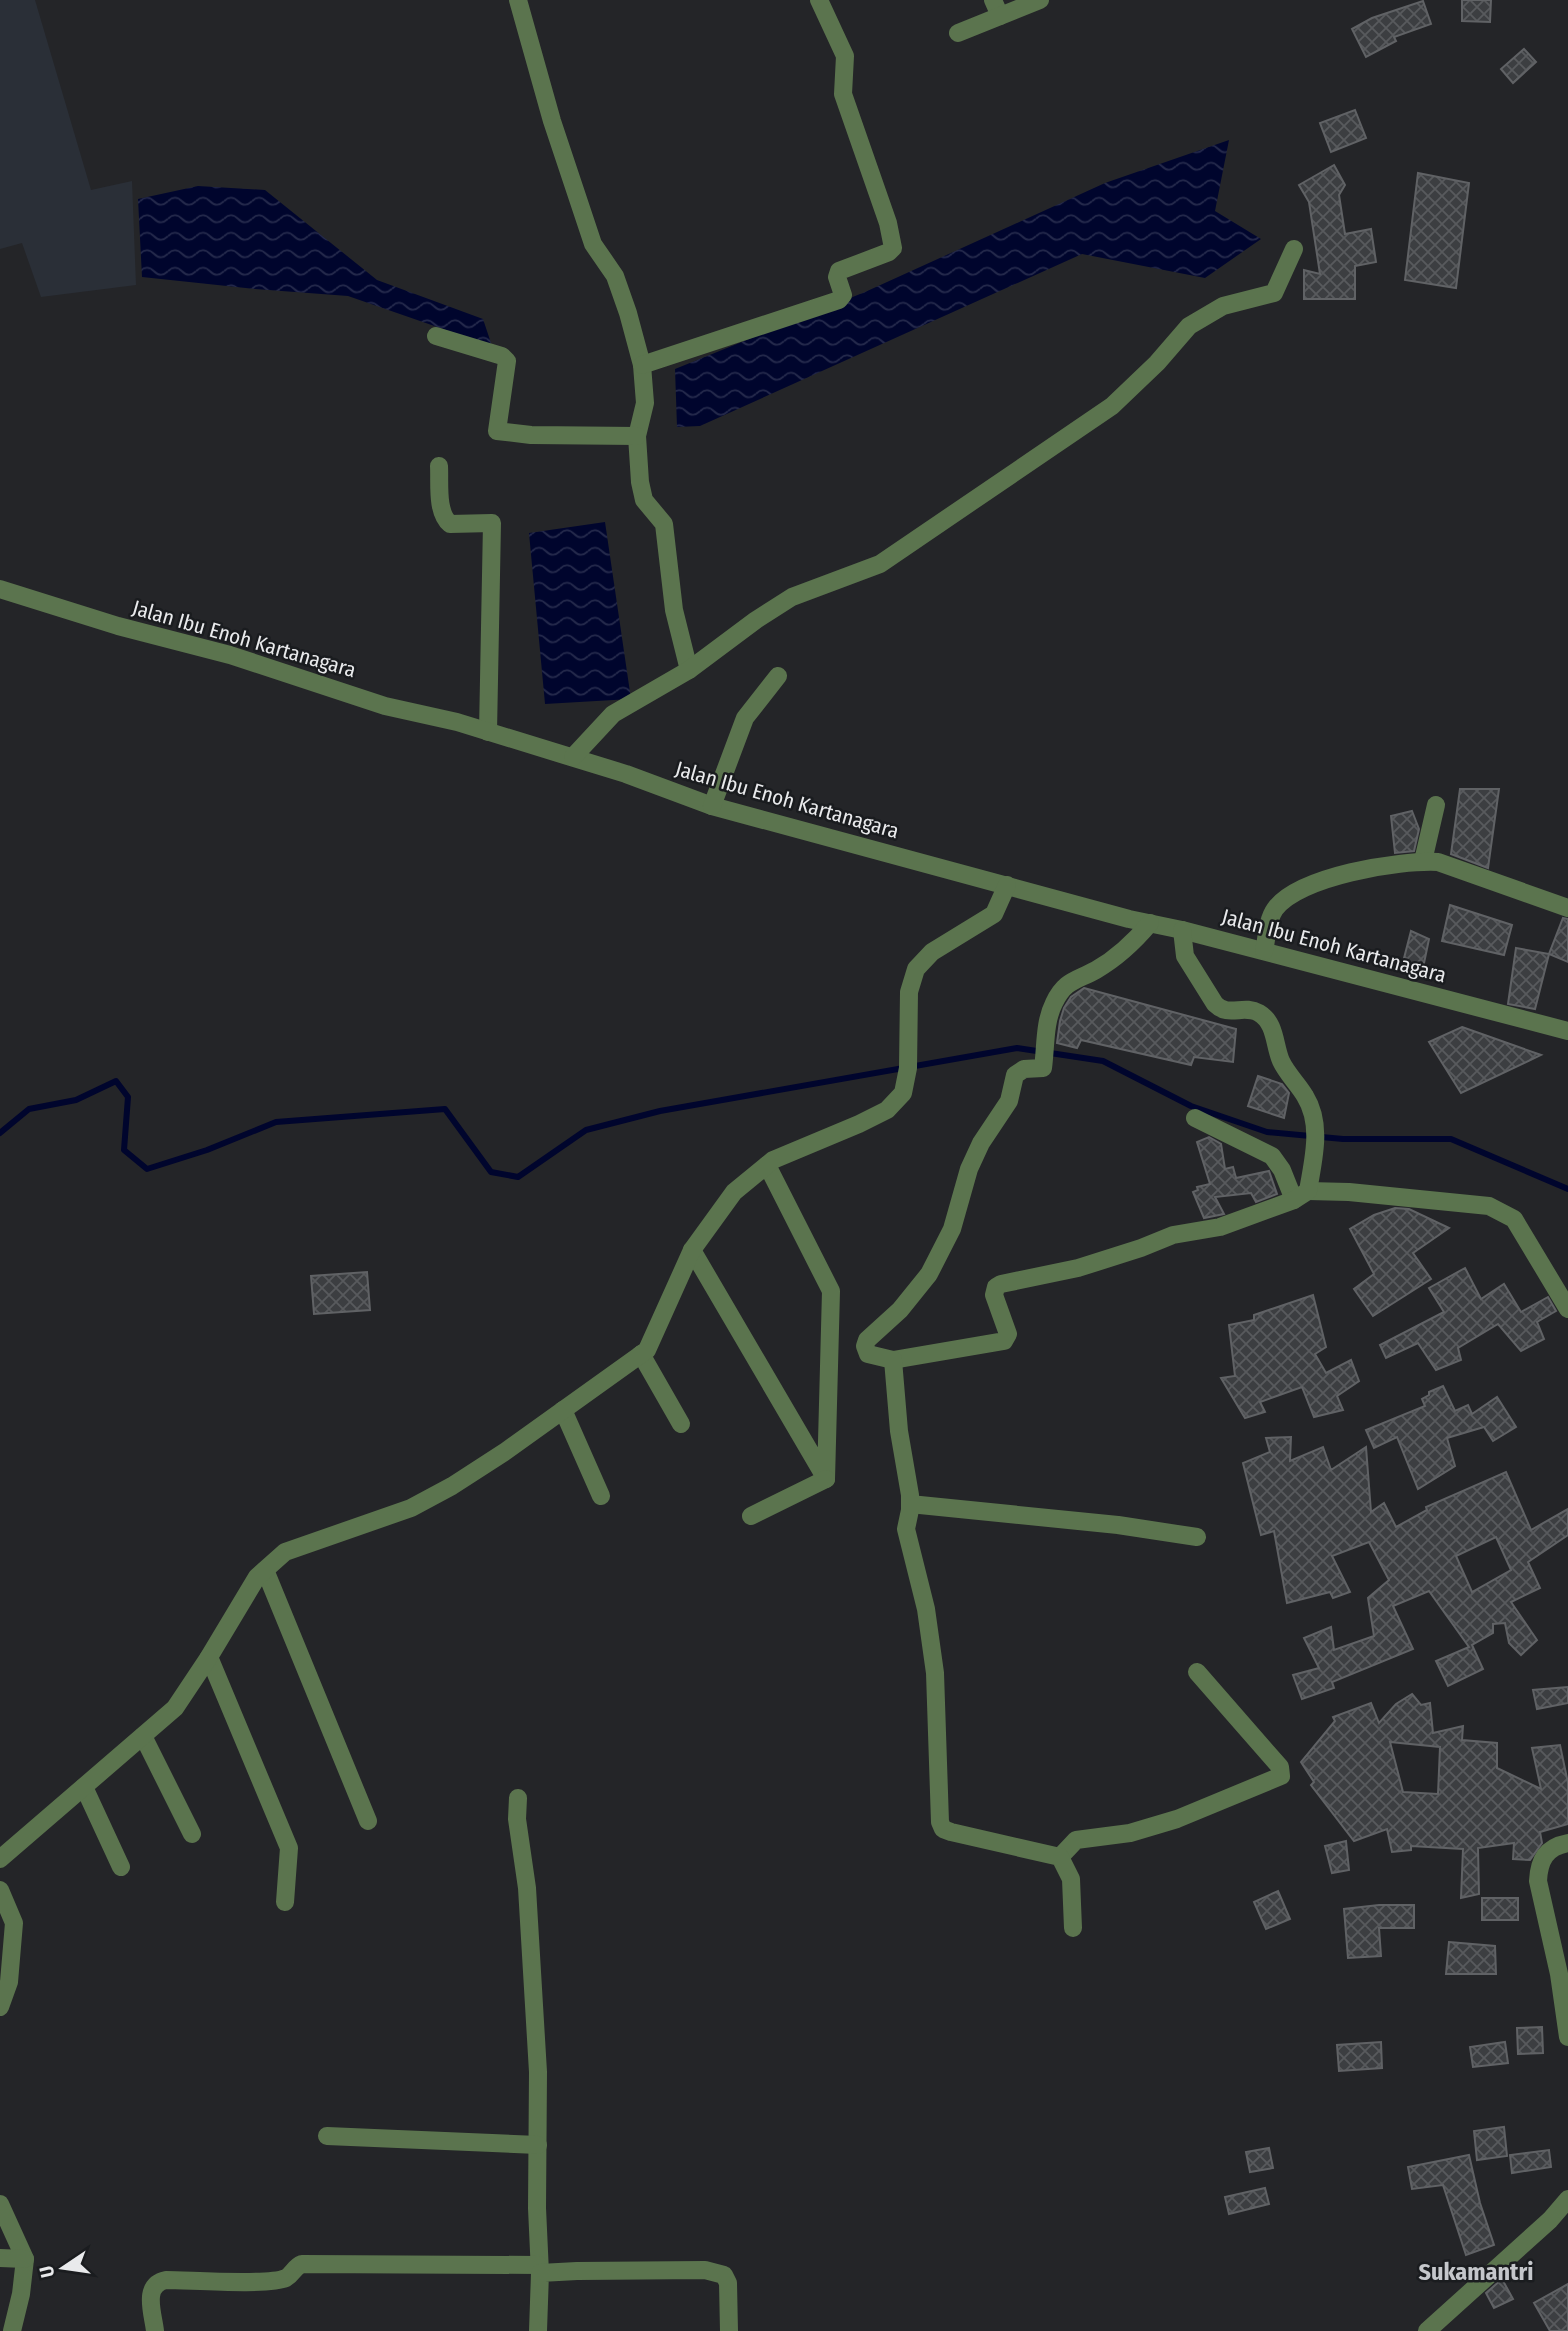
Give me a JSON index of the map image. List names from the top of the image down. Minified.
{"streets":{"street":["Jalan Ibu Enoh Kartanagara"]},"districts":["Sukamantri"],"north":"left"}
